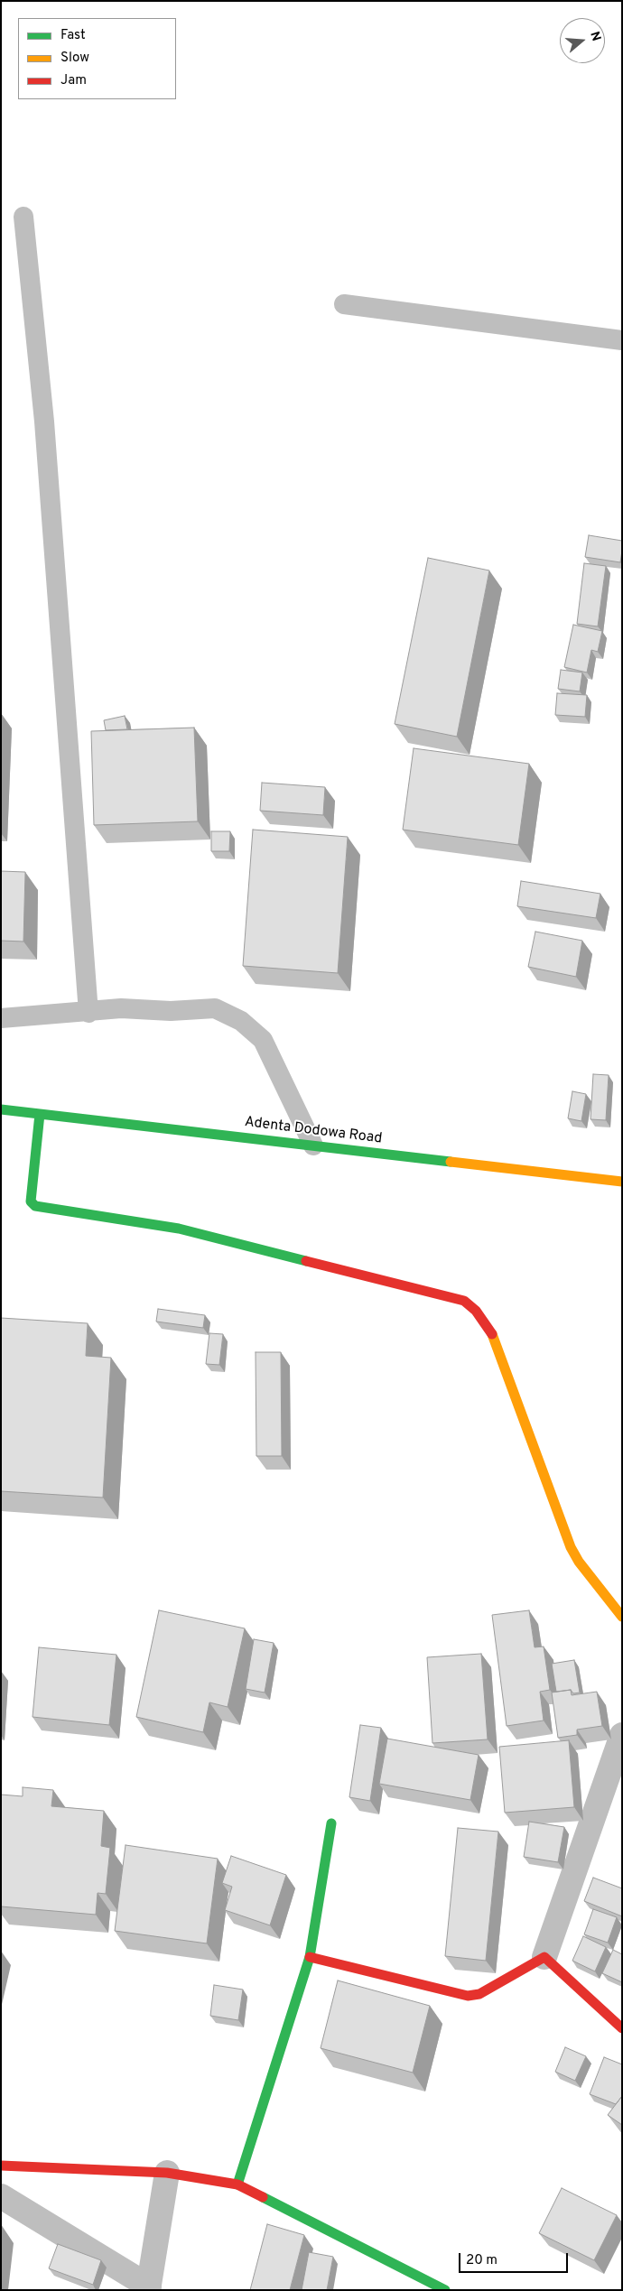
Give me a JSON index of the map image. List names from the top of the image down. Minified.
{"streets":{"street":["Adenta Dodowa Road"]},"legend":["Fast","Slow","Jam"],"scale_bar":"20 m","north":"right"}
